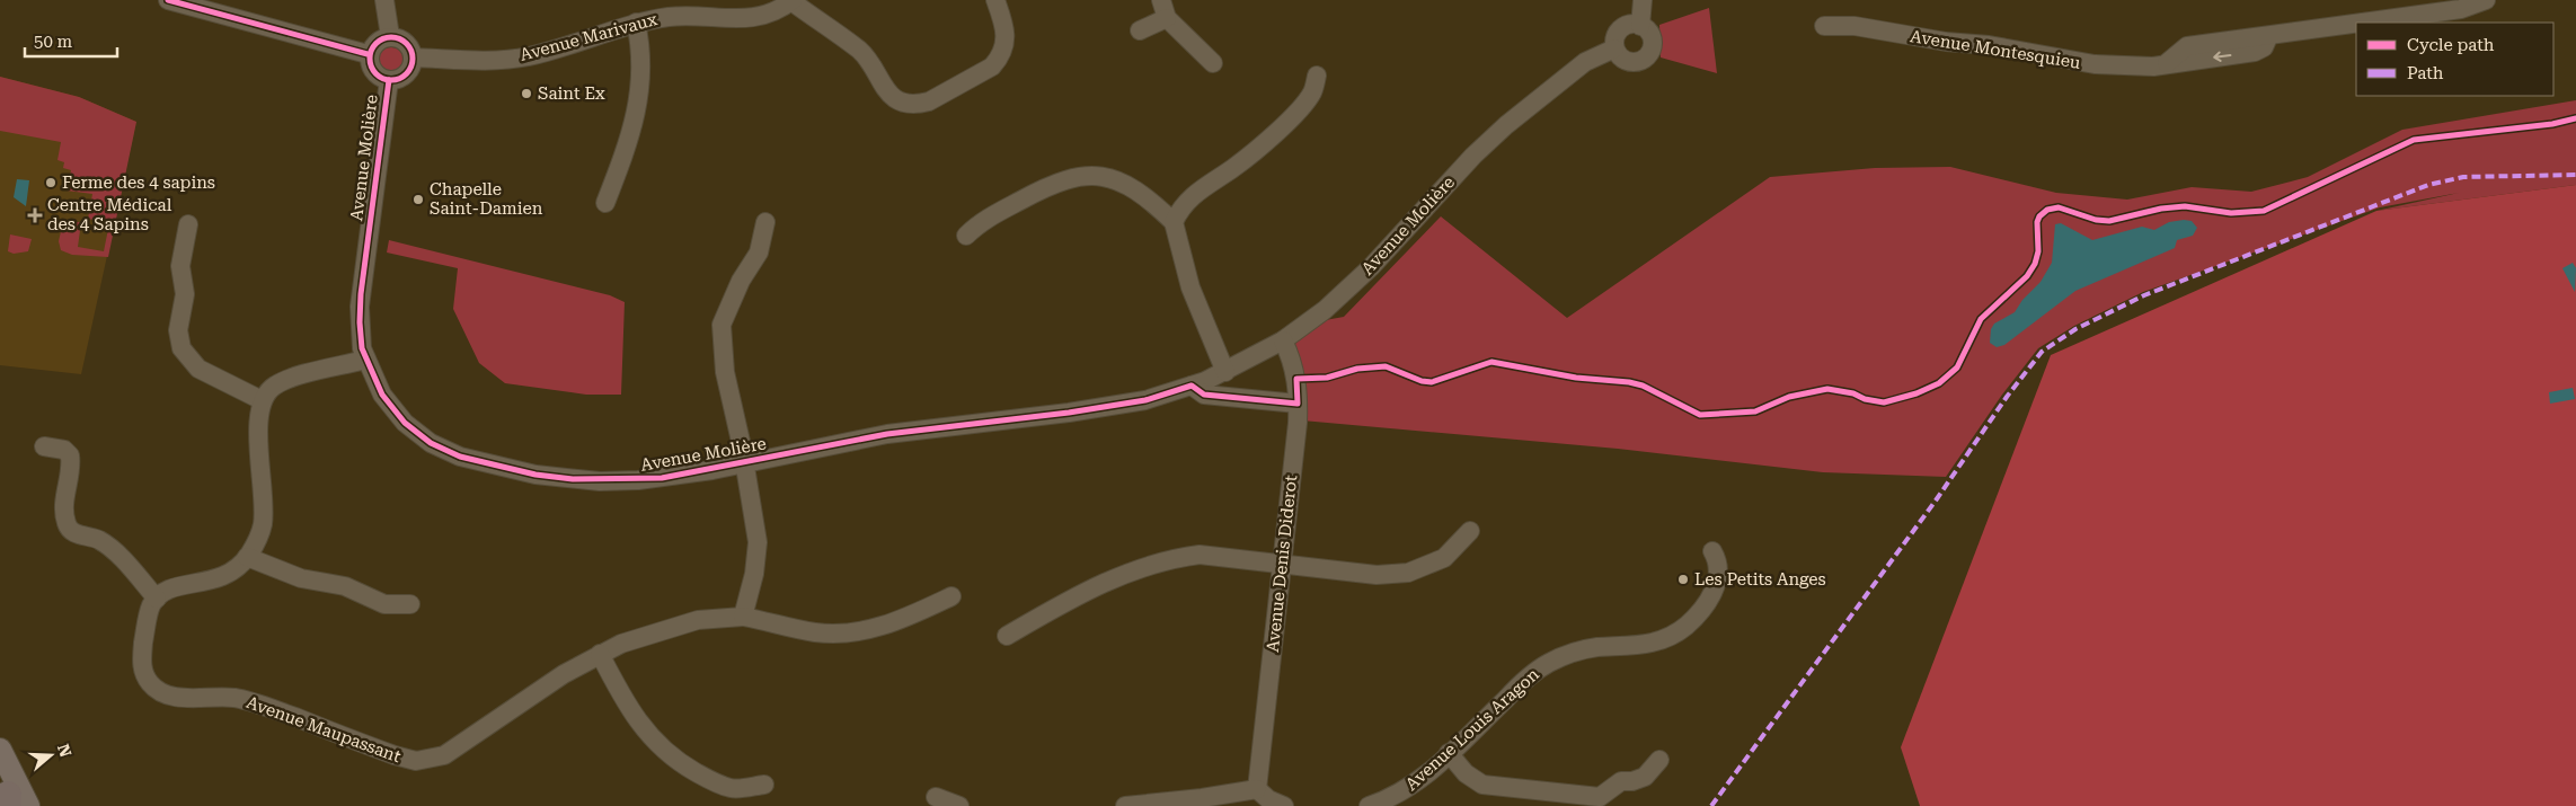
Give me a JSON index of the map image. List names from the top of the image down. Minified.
{"streets":{"street":["Avenue Marivaux","Avenue Montesquieu","Avenue Molière","Avenue Denis Diderot","Avenue Maupassant","Avenue Louis Aragon"]},"crossings":[["Avenue Marivaux","Avenue Molière"],["Avenue Molière","Avenue Denis Diderot"]],"places":{"other":["Saint Ex","Ferme des 4 sapins","Chapelle Saint-Damien","Les Petits Anges"],"health":["Centre Médical des 4 Sapins"]},"legend":["Cycle path","Path"],"scale_bar":"50 m","north":"right"}
